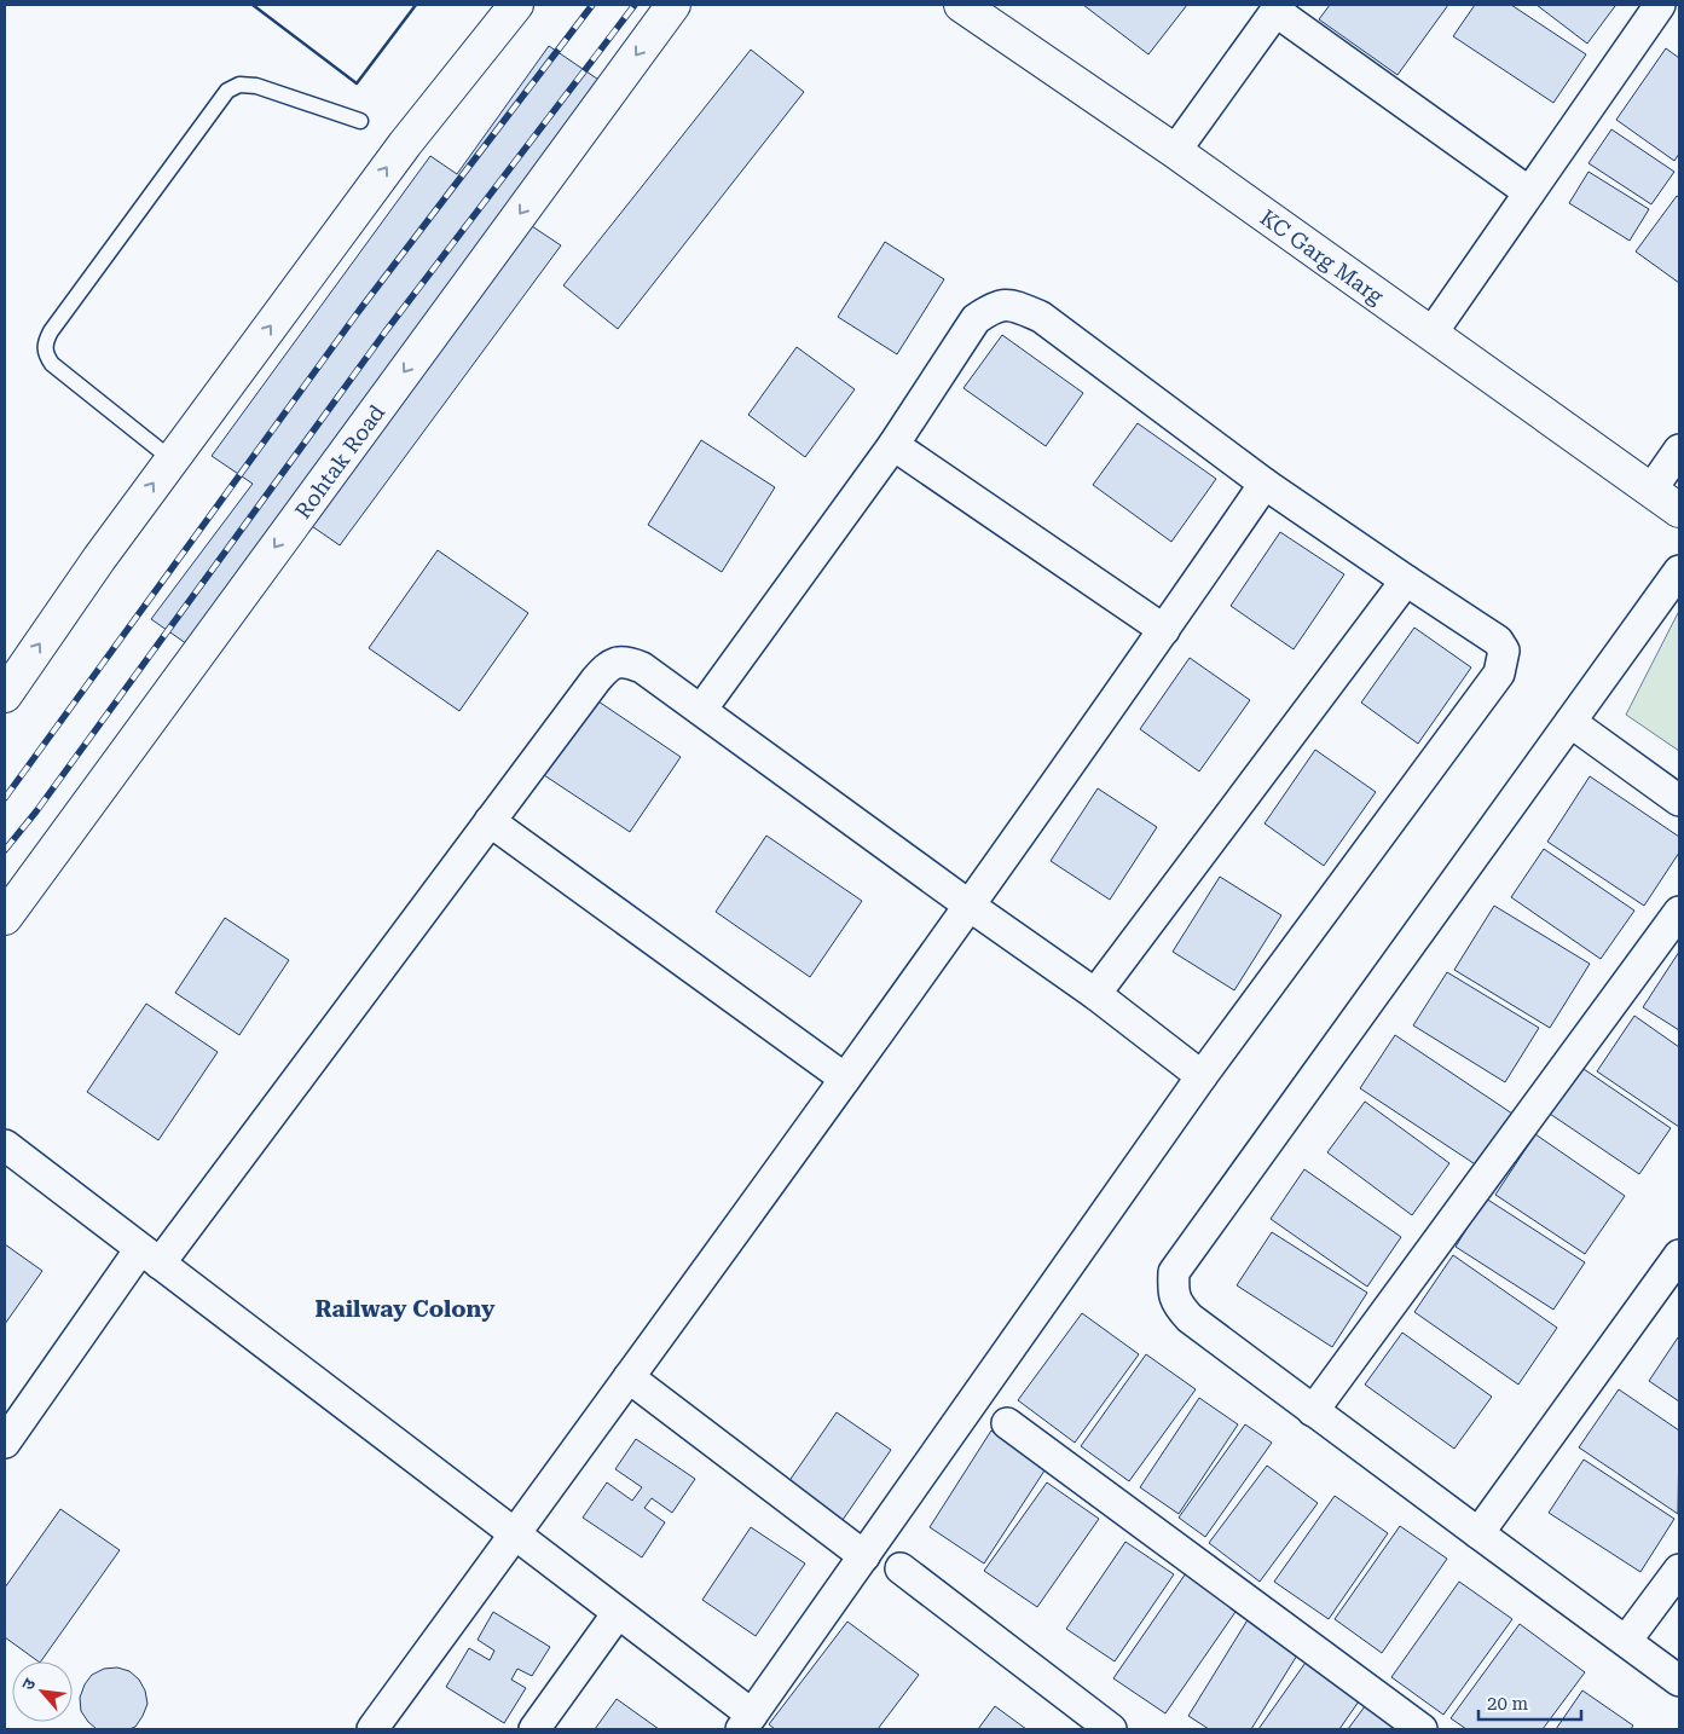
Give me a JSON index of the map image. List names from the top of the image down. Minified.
{"streets":{"main road":["KC Garg Marg","Rohtak Road"]},"districts":["Railway Colony"],"scale_bar":"20 m","north":"top left"}
